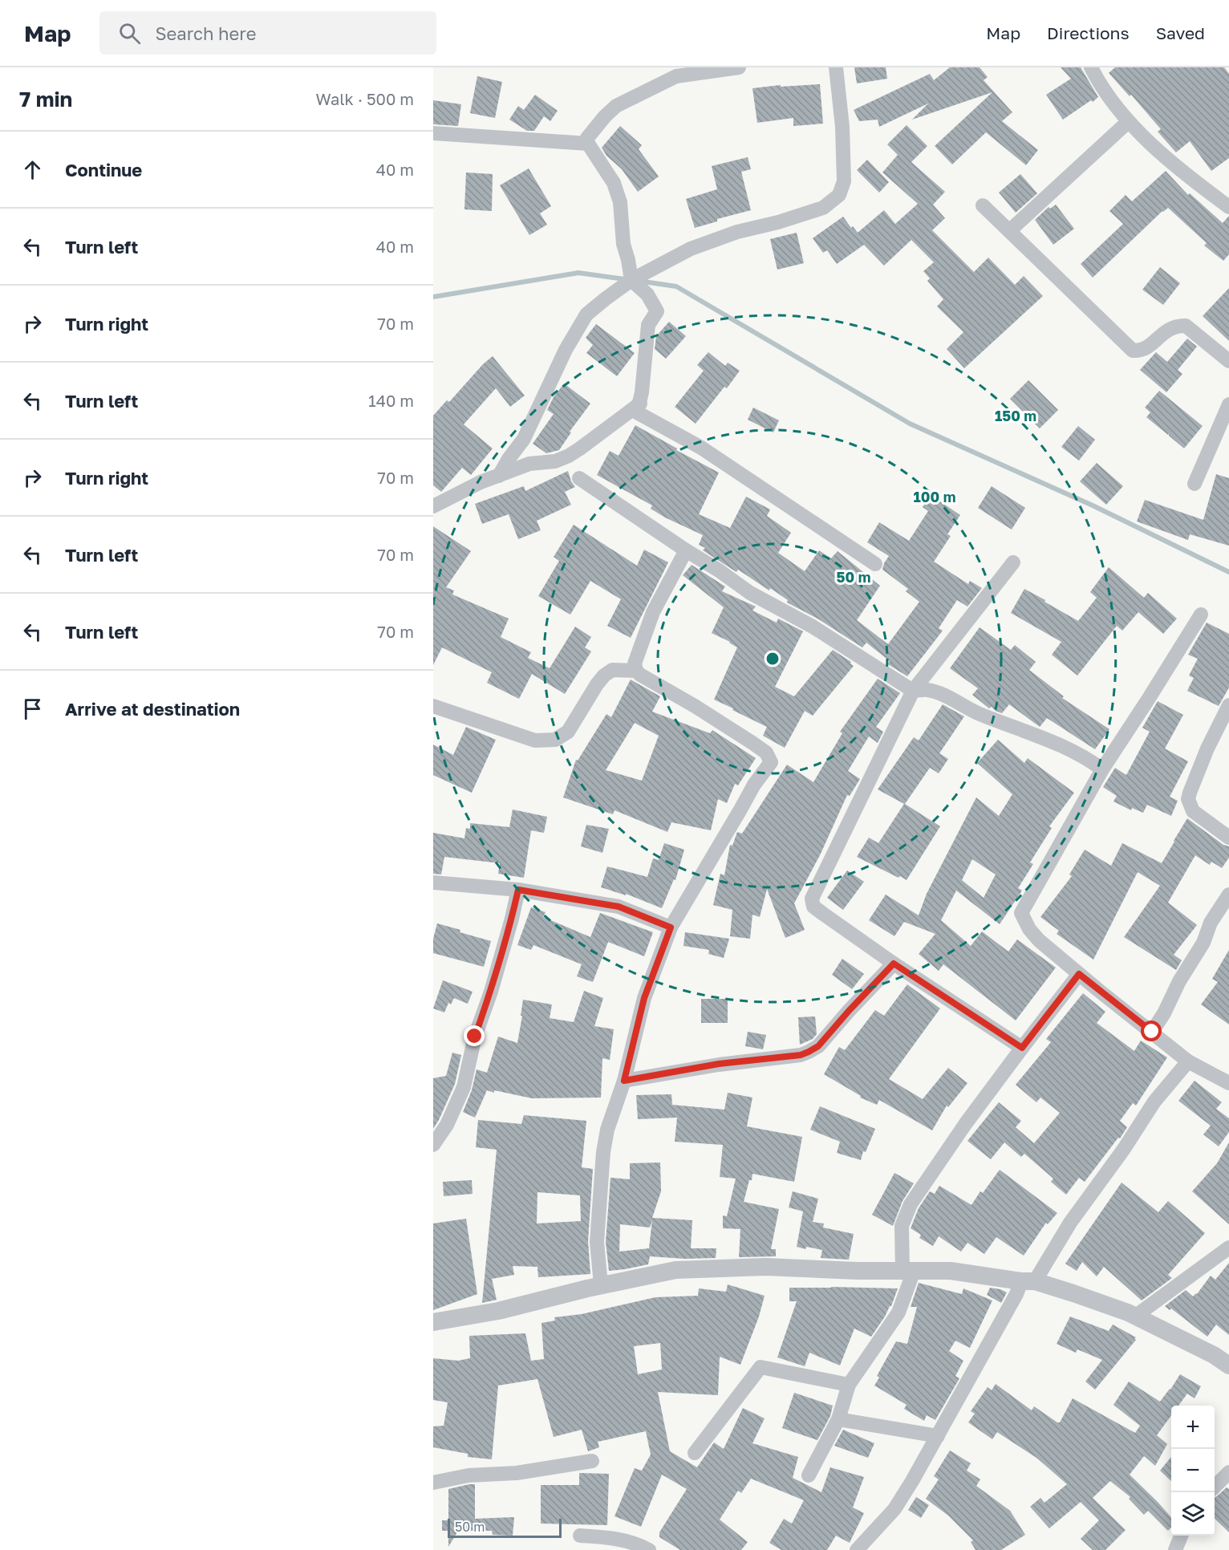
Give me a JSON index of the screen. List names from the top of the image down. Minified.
{"scale_bar":"50 m","page":{"header":"Map","search":"Search here","nav":["Map","Directions","Saved"],"heading":["7 min","Walk · 500 m"],"list":[["Continue","40 m"],["Turn left","40 m"],["Turn right","70 m"],["Turn left","140 m"],["Turn right","70 m"],["Turn left","70 m"],["Turn left","70 m"],"Arrive at destination"],"map_buttons":["+","−"],"scale":"50 m"},"rings":["150 m","100 m","50 m"]}
